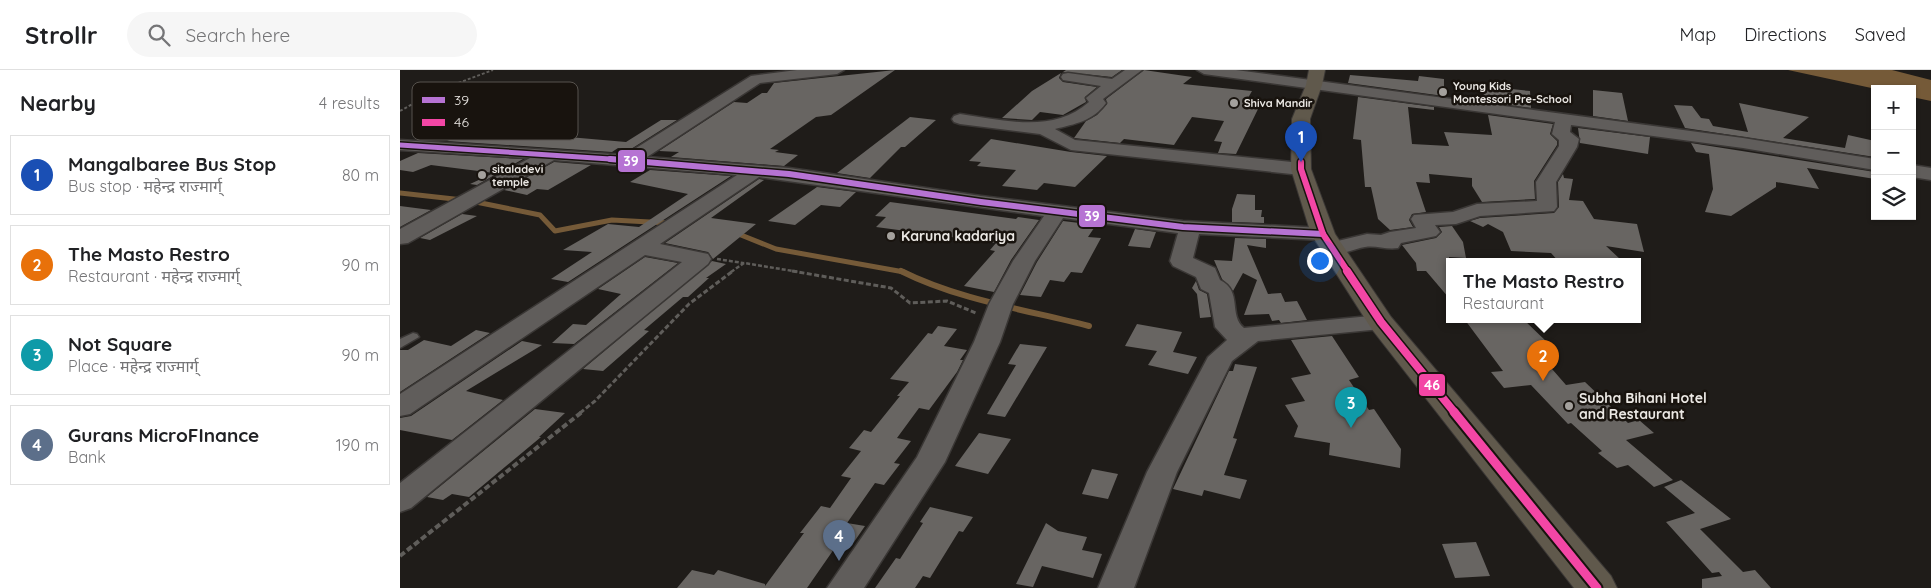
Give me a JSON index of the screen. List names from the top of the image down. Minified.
{"places":["Young Kids Montessori Pre-School","Shiva Mandir","sitaladevi temple","Karuna kadariya","Subha Bihani Hotel and Restaurant"],"lines":["transit line 39","transit line 46"],"legend":["39","46"],"page":{"header":"Strollr","search":"Search here","nav":["Map","Directions","Saved"],"heading":["Nearby","4 results"],"map_buttons":["+","−"],"pins":["1","2","3","4"],"list":[{"mark":"1","name":"Mangalbaree Bus Stop","note":"Bus stop · महेन्द्र राज्मार्ग्","value":"80 m"},{"mark":"2","name":"The Masto Restro","note":"Restaurant · महेन्द्र राज्मार्ग्","value":"90 m"},{"mark":"3","name":"Not Square","note":"Place · महेन्द्र राज्मार्ग्","value":"90 m"},{"mark":"4","name":"Gurans MicroFInance","note":"Bank","value":"190 m"}],"popup":["The Masto Restro","Restaurant"]}}
